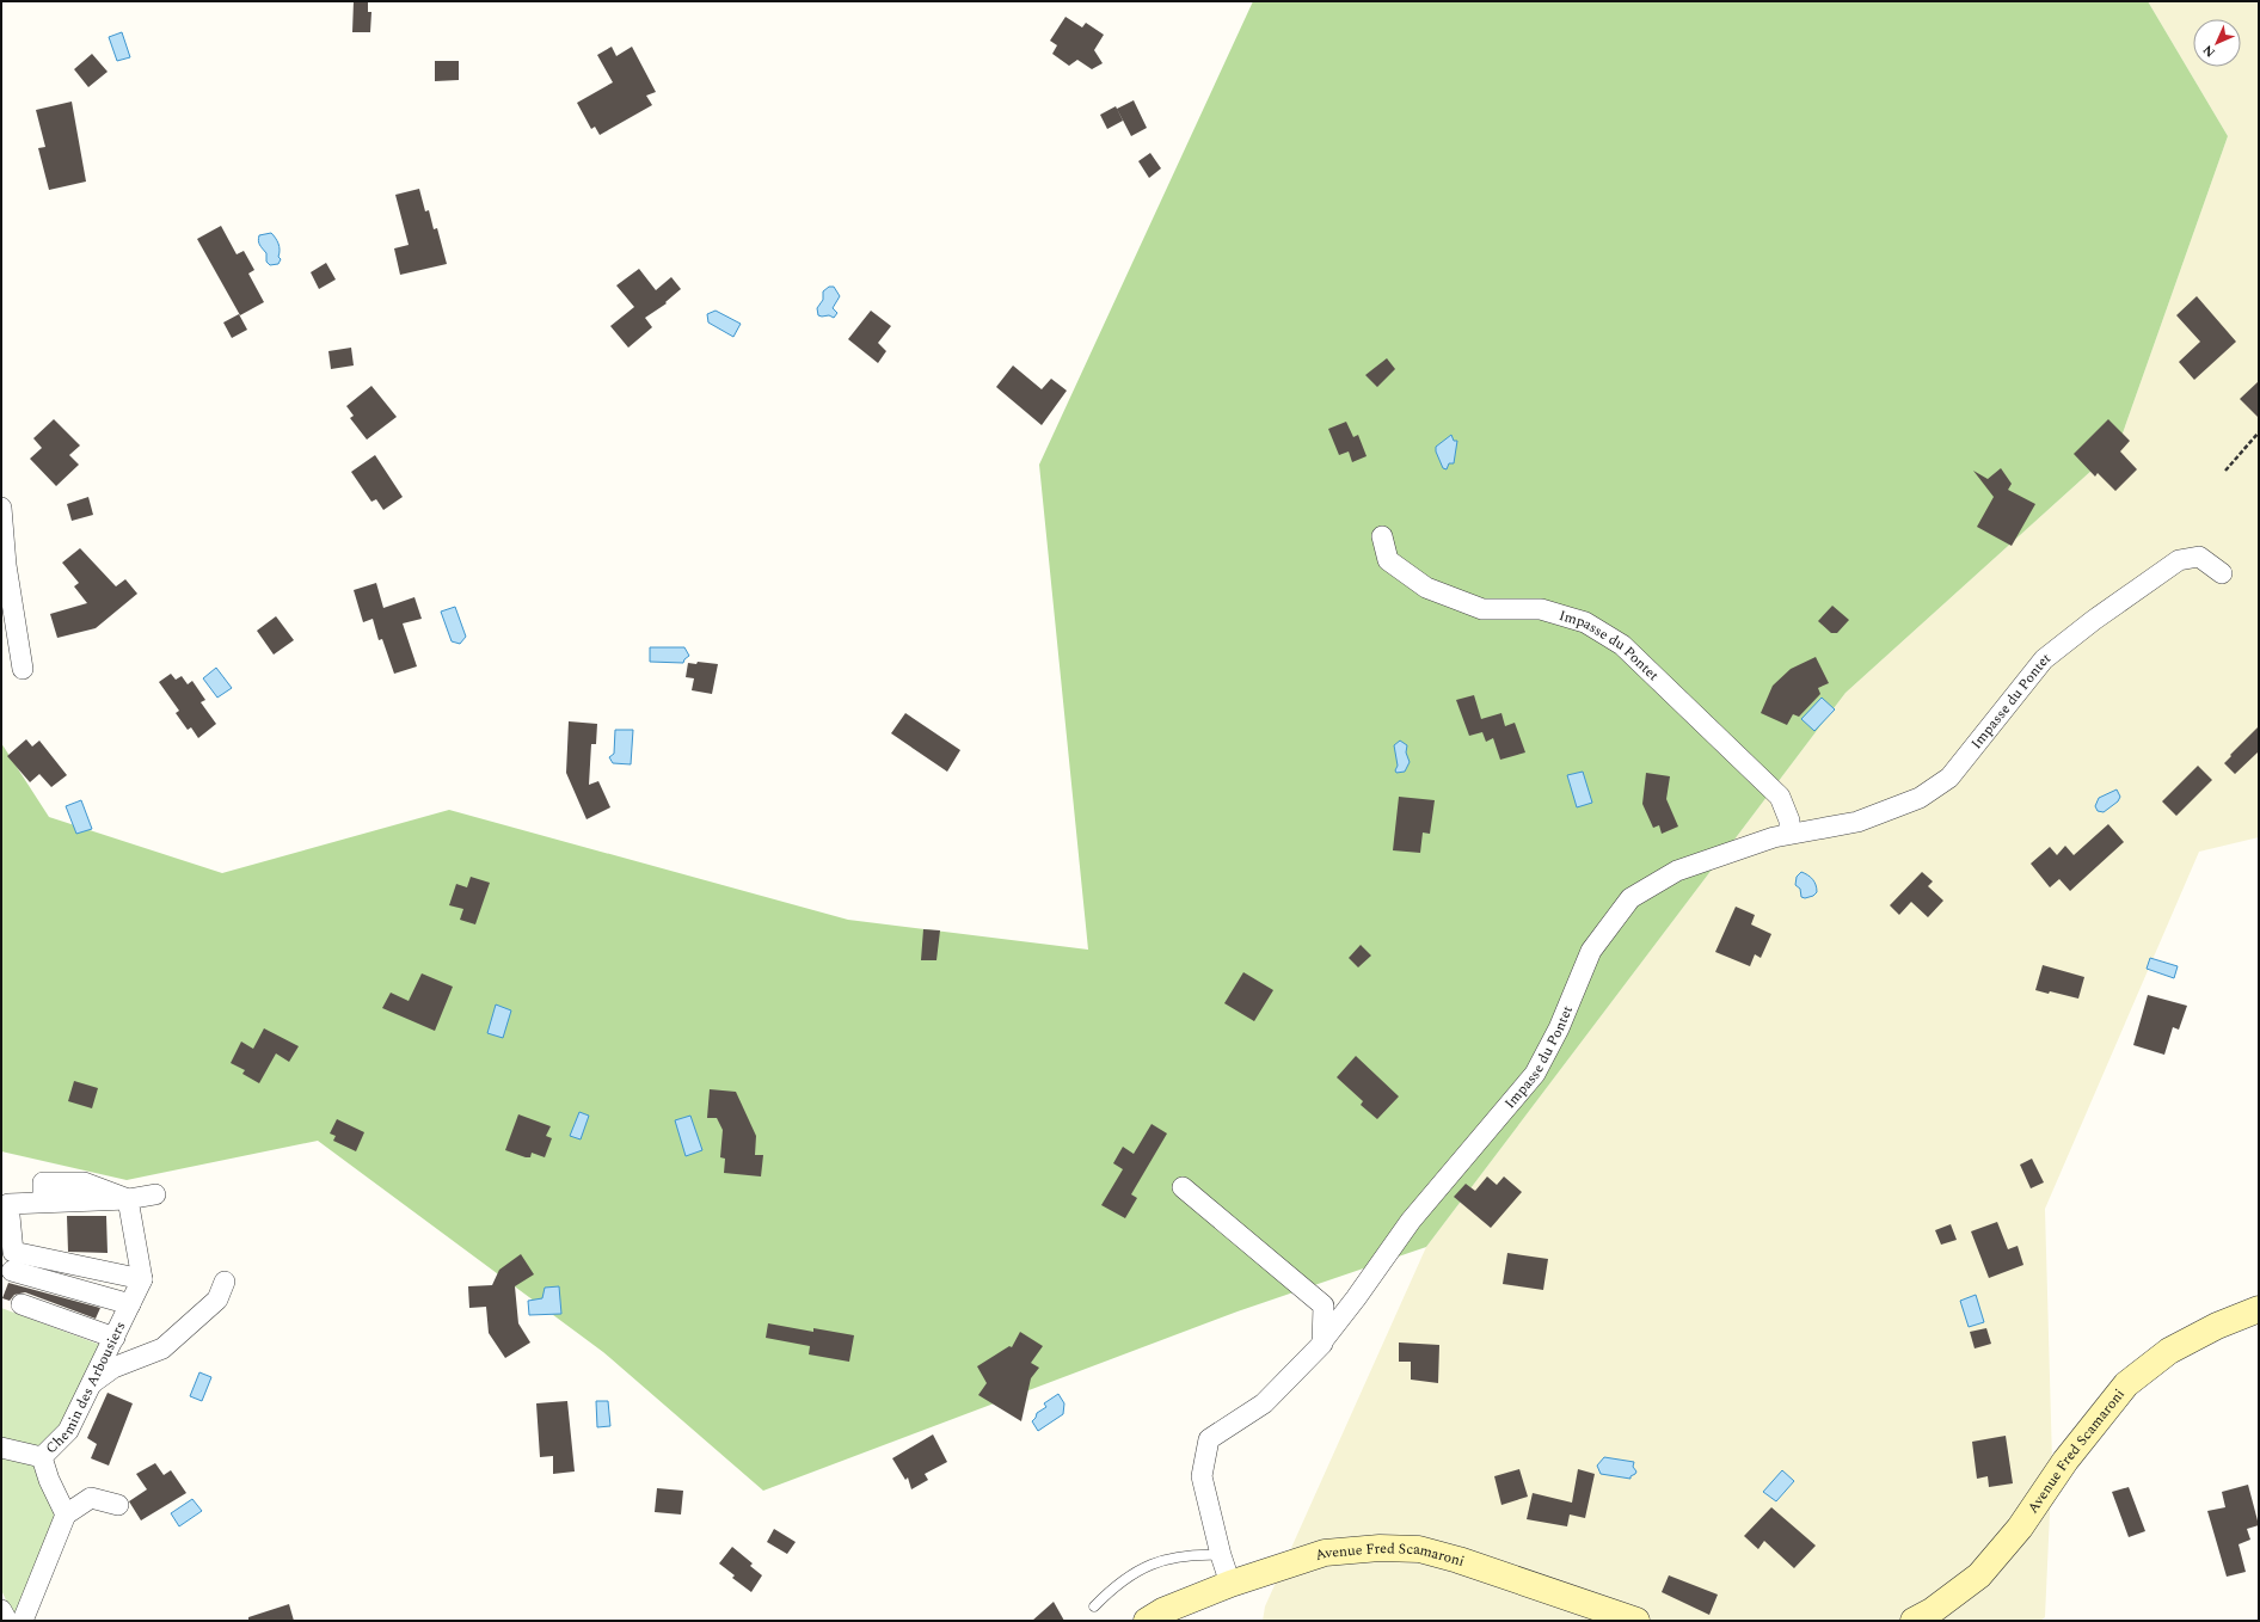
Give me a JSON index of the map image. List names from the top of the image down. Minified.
{"streets":{"main road":["Avenue Fred Scamaroni"],"street":["Impasse du Pontet","Chemin des Arbousiers"]},"crossings":[["Impasse du Pontet","Avenue Fred Scamaroni"]],"north":"bottom left"}
